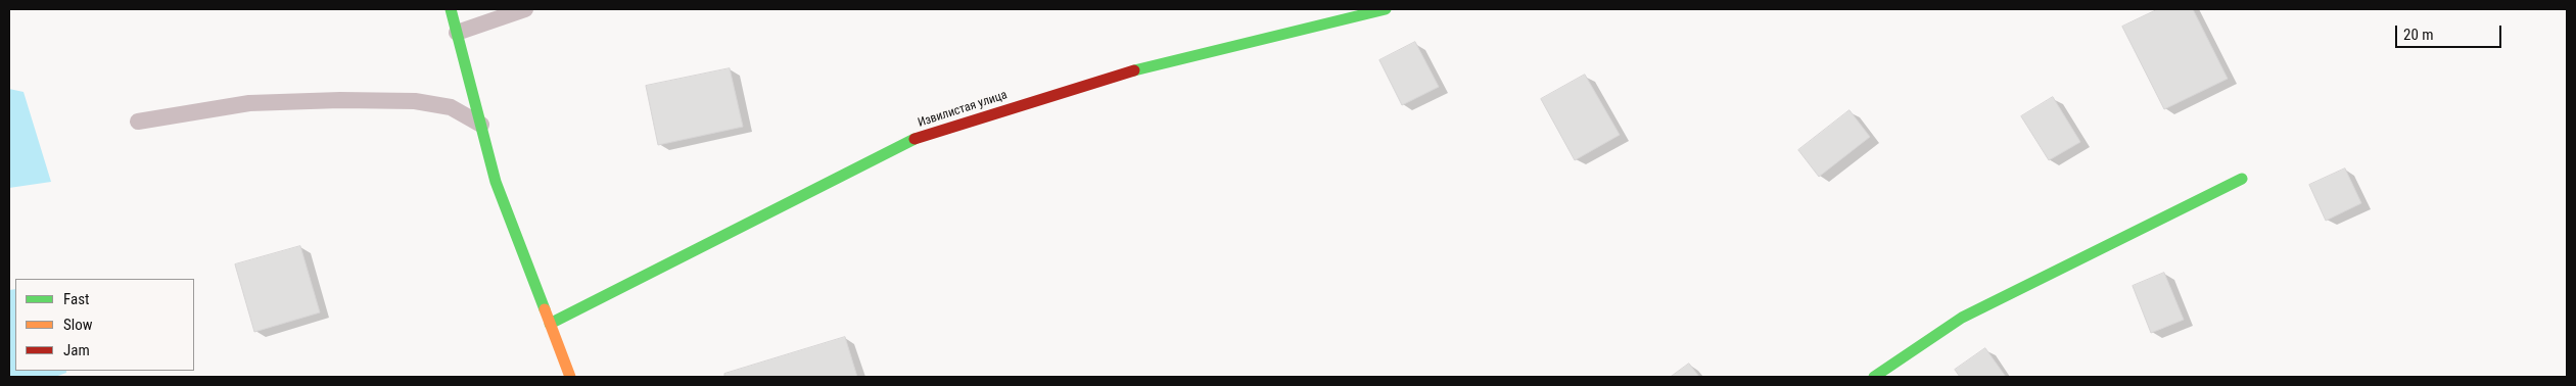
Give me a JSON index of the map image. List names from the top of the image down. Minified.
{"streets":{"street":["Извилистая улица"]},"legend":["Fast","Slow","Jam"],"scale_bar":"20 m"}
